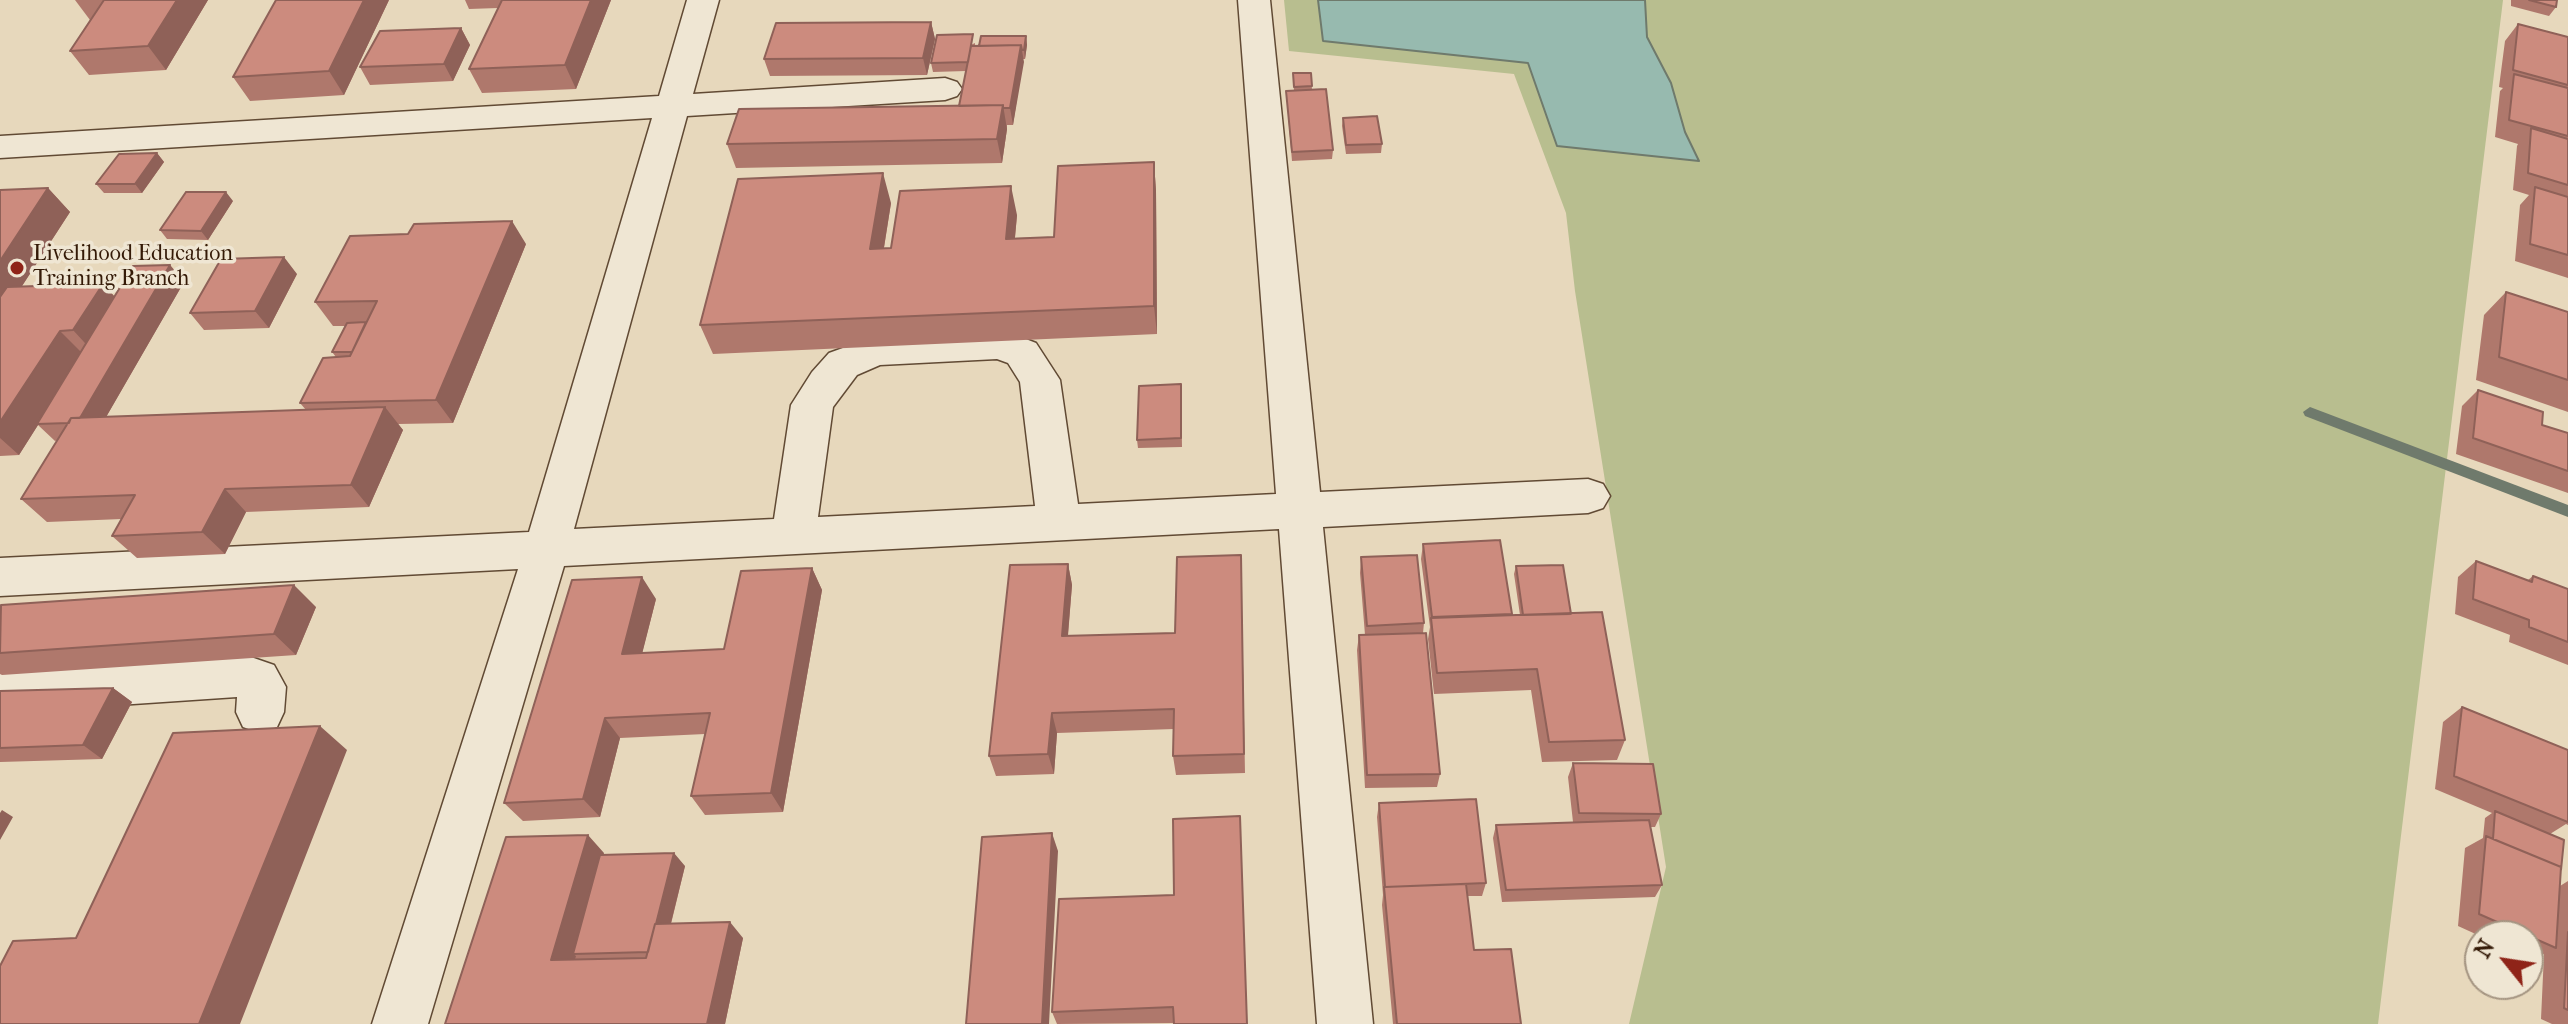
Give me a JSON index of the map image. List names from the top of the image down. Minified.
{"places":["Livelihood Education Training Branch"],"north":"top left"}
